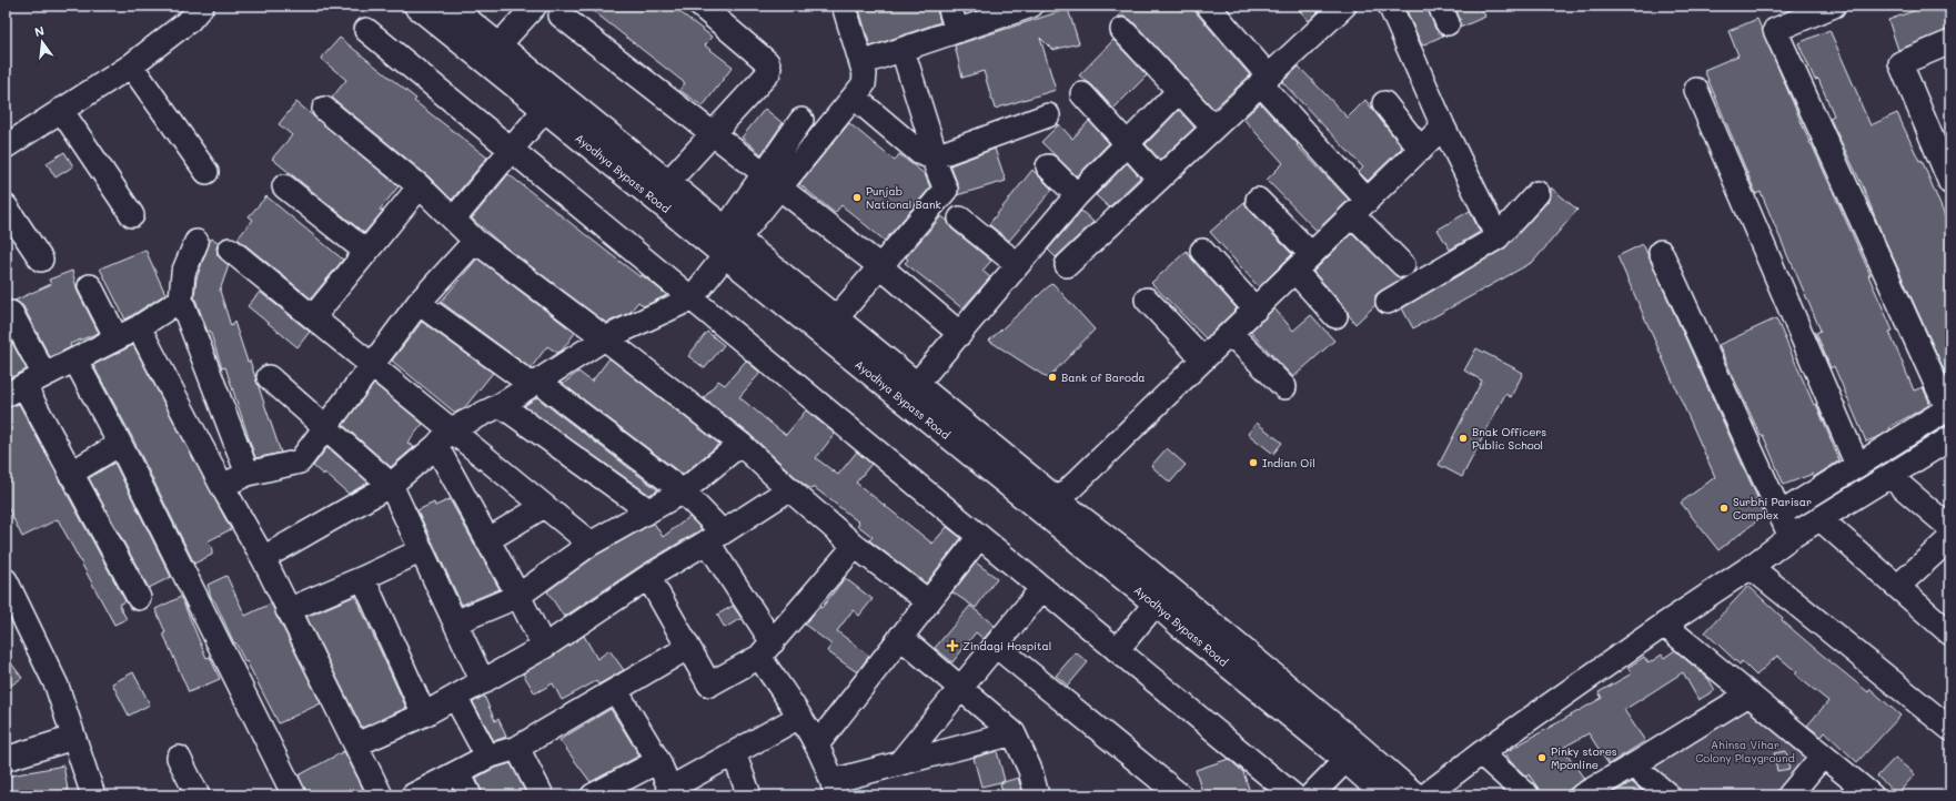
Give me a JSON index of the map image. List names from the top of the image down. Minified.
{"streets":{"main road":["Ayodhya Bypass Road"]},"parks":["Ahinsa Vihar Colony Playground"],"places":{"other":["Punjab National Bank","Bank of Baroda","Bnak Officers Public School","Indian Oil","Surbhi Parisar Complex","Pinky stores Mponline"],"health":["Zindagi Hospital"]},"north":"top"}
